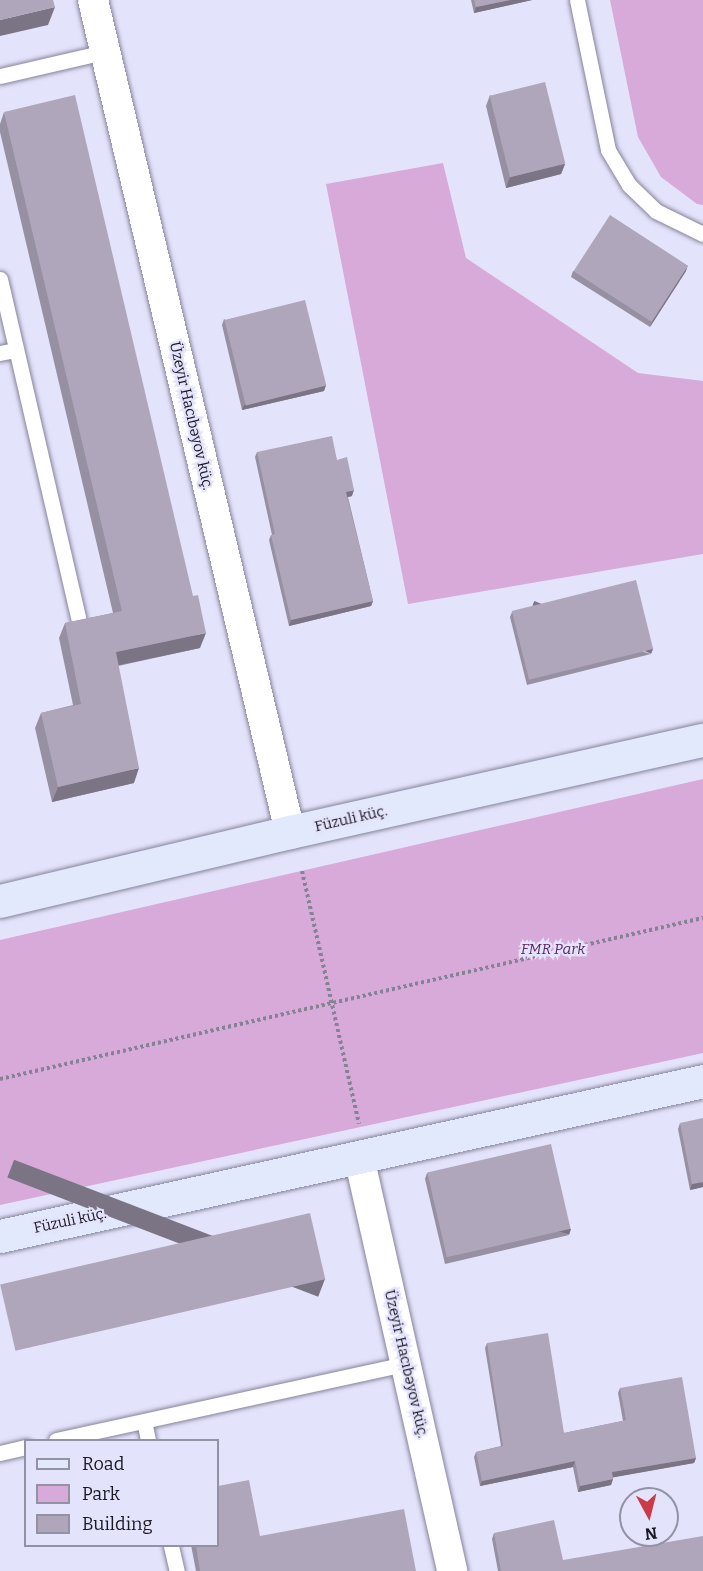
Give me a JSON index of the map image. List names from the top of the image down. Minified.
{"streets":{"street":["Üzeyir Hacıbəyov küç.","Füzuli küç."]},"crossings":[["Üzeyir Hacıbəyov küç.","Füzuli küç."]],"parks":["FMR Park"],"legend":["Road","Park","Building"],"north":"bottom"}
